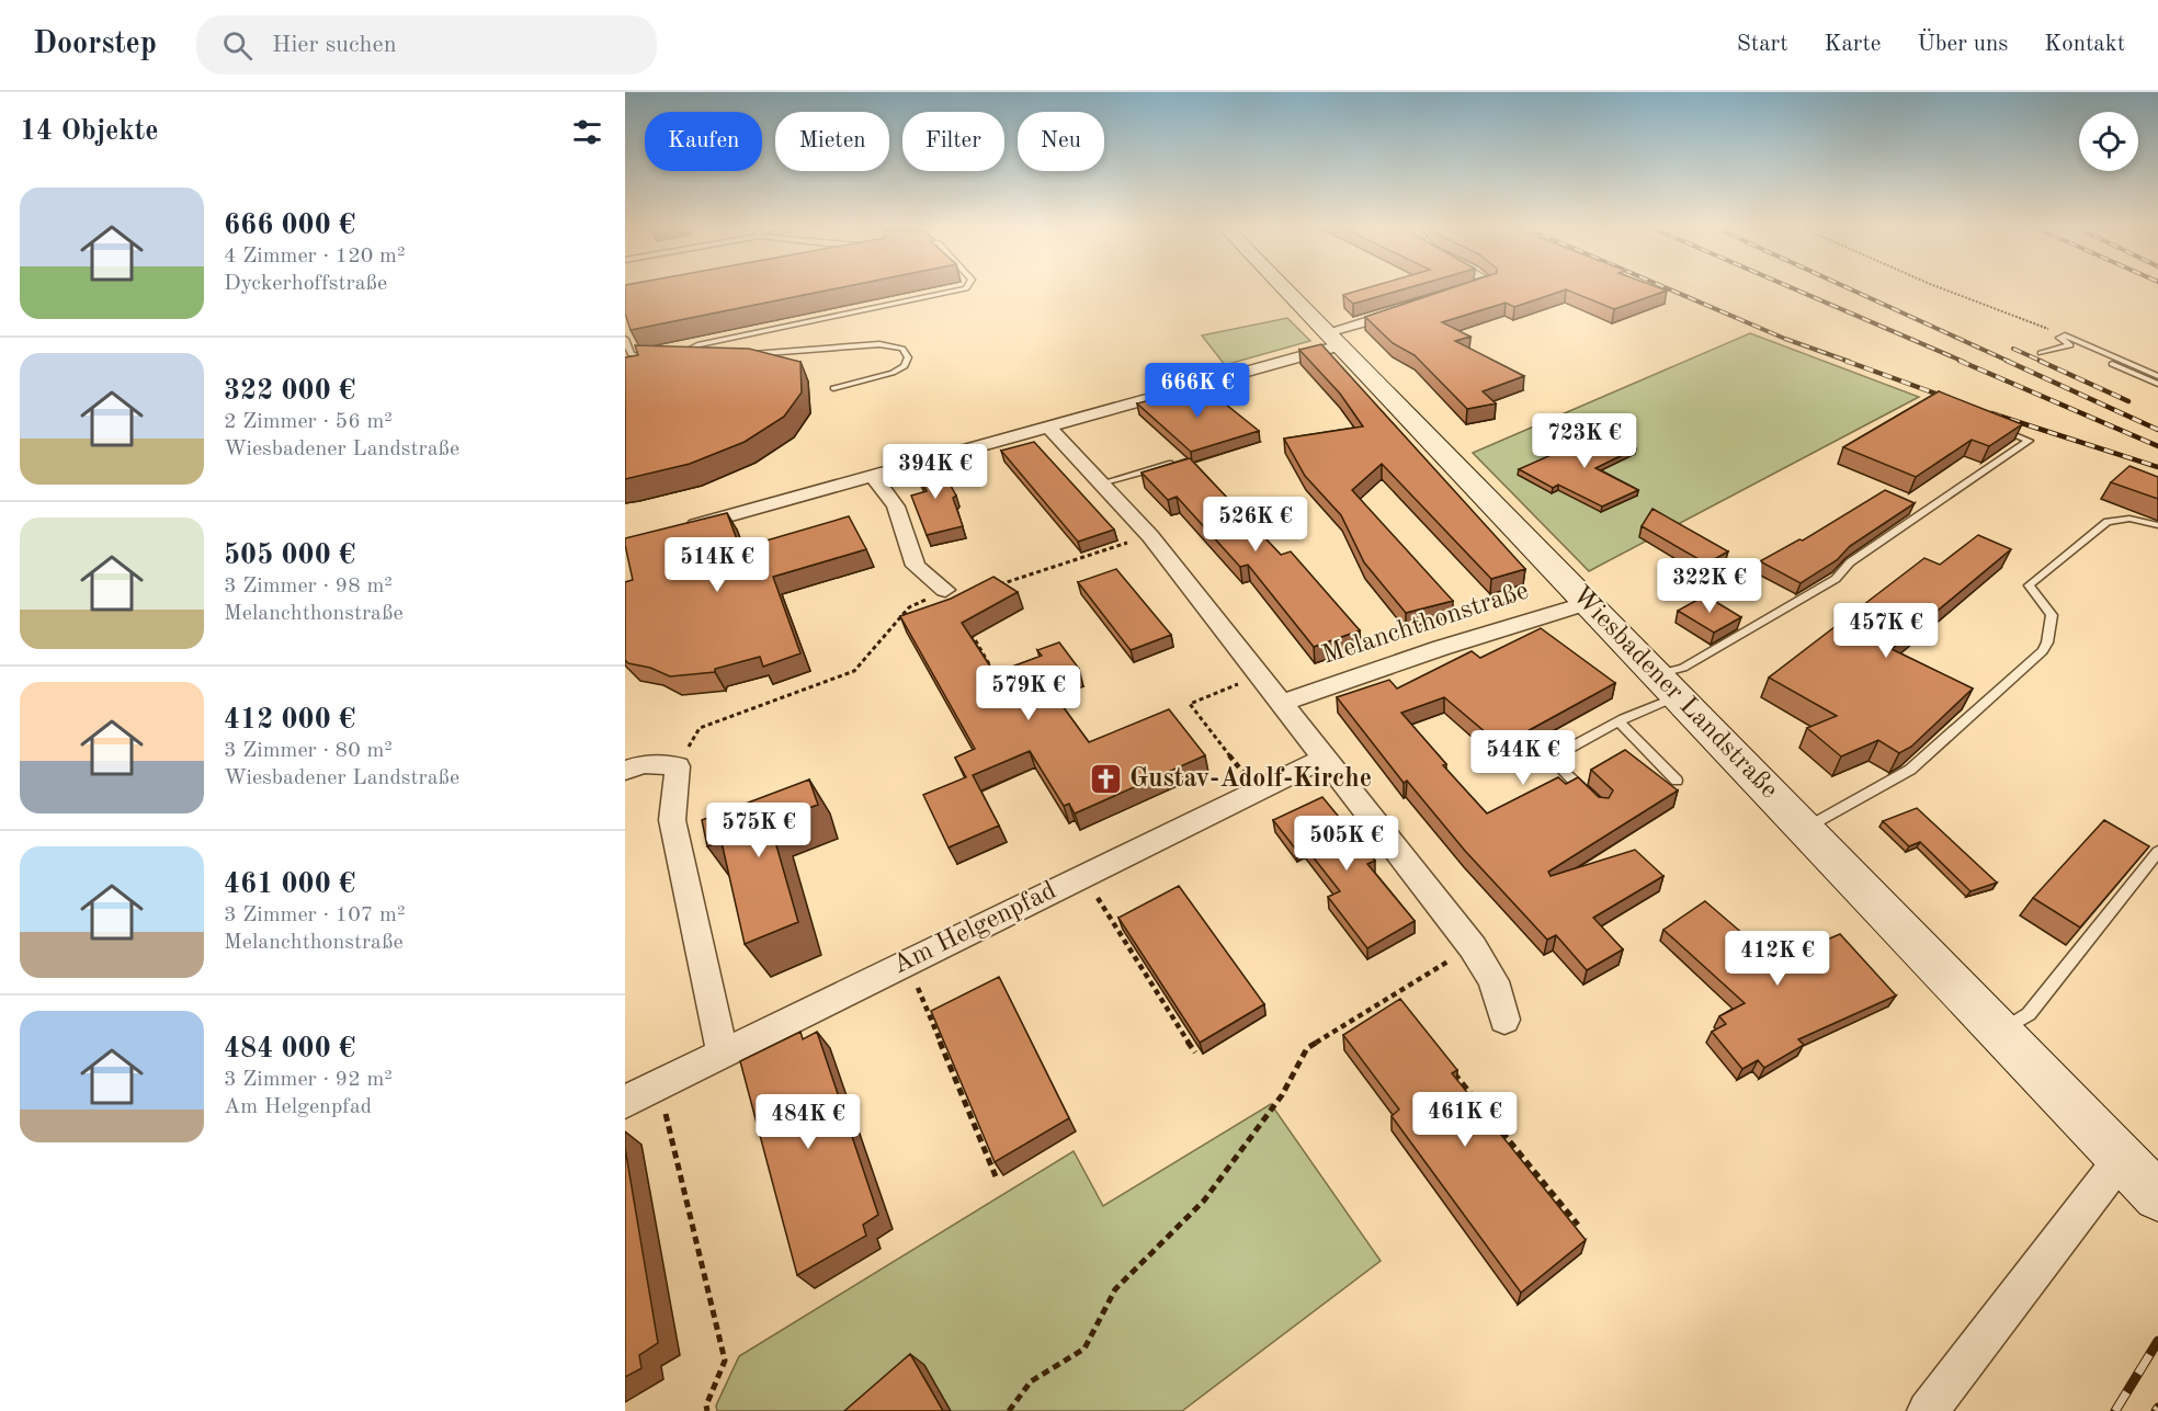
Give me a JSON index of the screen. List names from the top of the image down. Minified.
{"streets":{"main road":["Wiesbadener Landstraße"],"street":["Melanchthonstraße","Am Helgenpfad"]},"crossings":[["Melanchthonstraße","Wiesbadener Landstraße"]],"places":{"church":["Gustav-Adolf-Kirche"]},"page":{"header":"Doorstep","search":"Hier suchen","nav":["Start","Karte","Über uns","Kontakt"],"heading":"14 Objekte","chip":["Kaufen","Mieten","Filter","Neu"],"list":[{"name":"666 000 €","note":"4 Zimmer · 120 m² · Dyckerhoffstraße"},{"name":"322 000 €","note":"2 Zimmer · 56 m² · Wiesbadener Landstraße"},{"name":"505 000 €","note":"3 Zimmer · 98 m² · Melanchthonstraße"},{"name":"412 000 €","note":"3 Zimmer · 80 m² · Wiesbadener Landstraße"},{"name":"461 000 €","note":"3 Zimmer · 107 m² · Melanchthonstraße"},{"name":"484 000 €","note":"3 Zimmer · 92 m² · Am Helgenpfad"}],"price":["666K €","723K €","394K €","526K €","514K €","322K €","457K €","579K €","544K €","575K €","505K €","412K €","461K €","484K €"]}}
